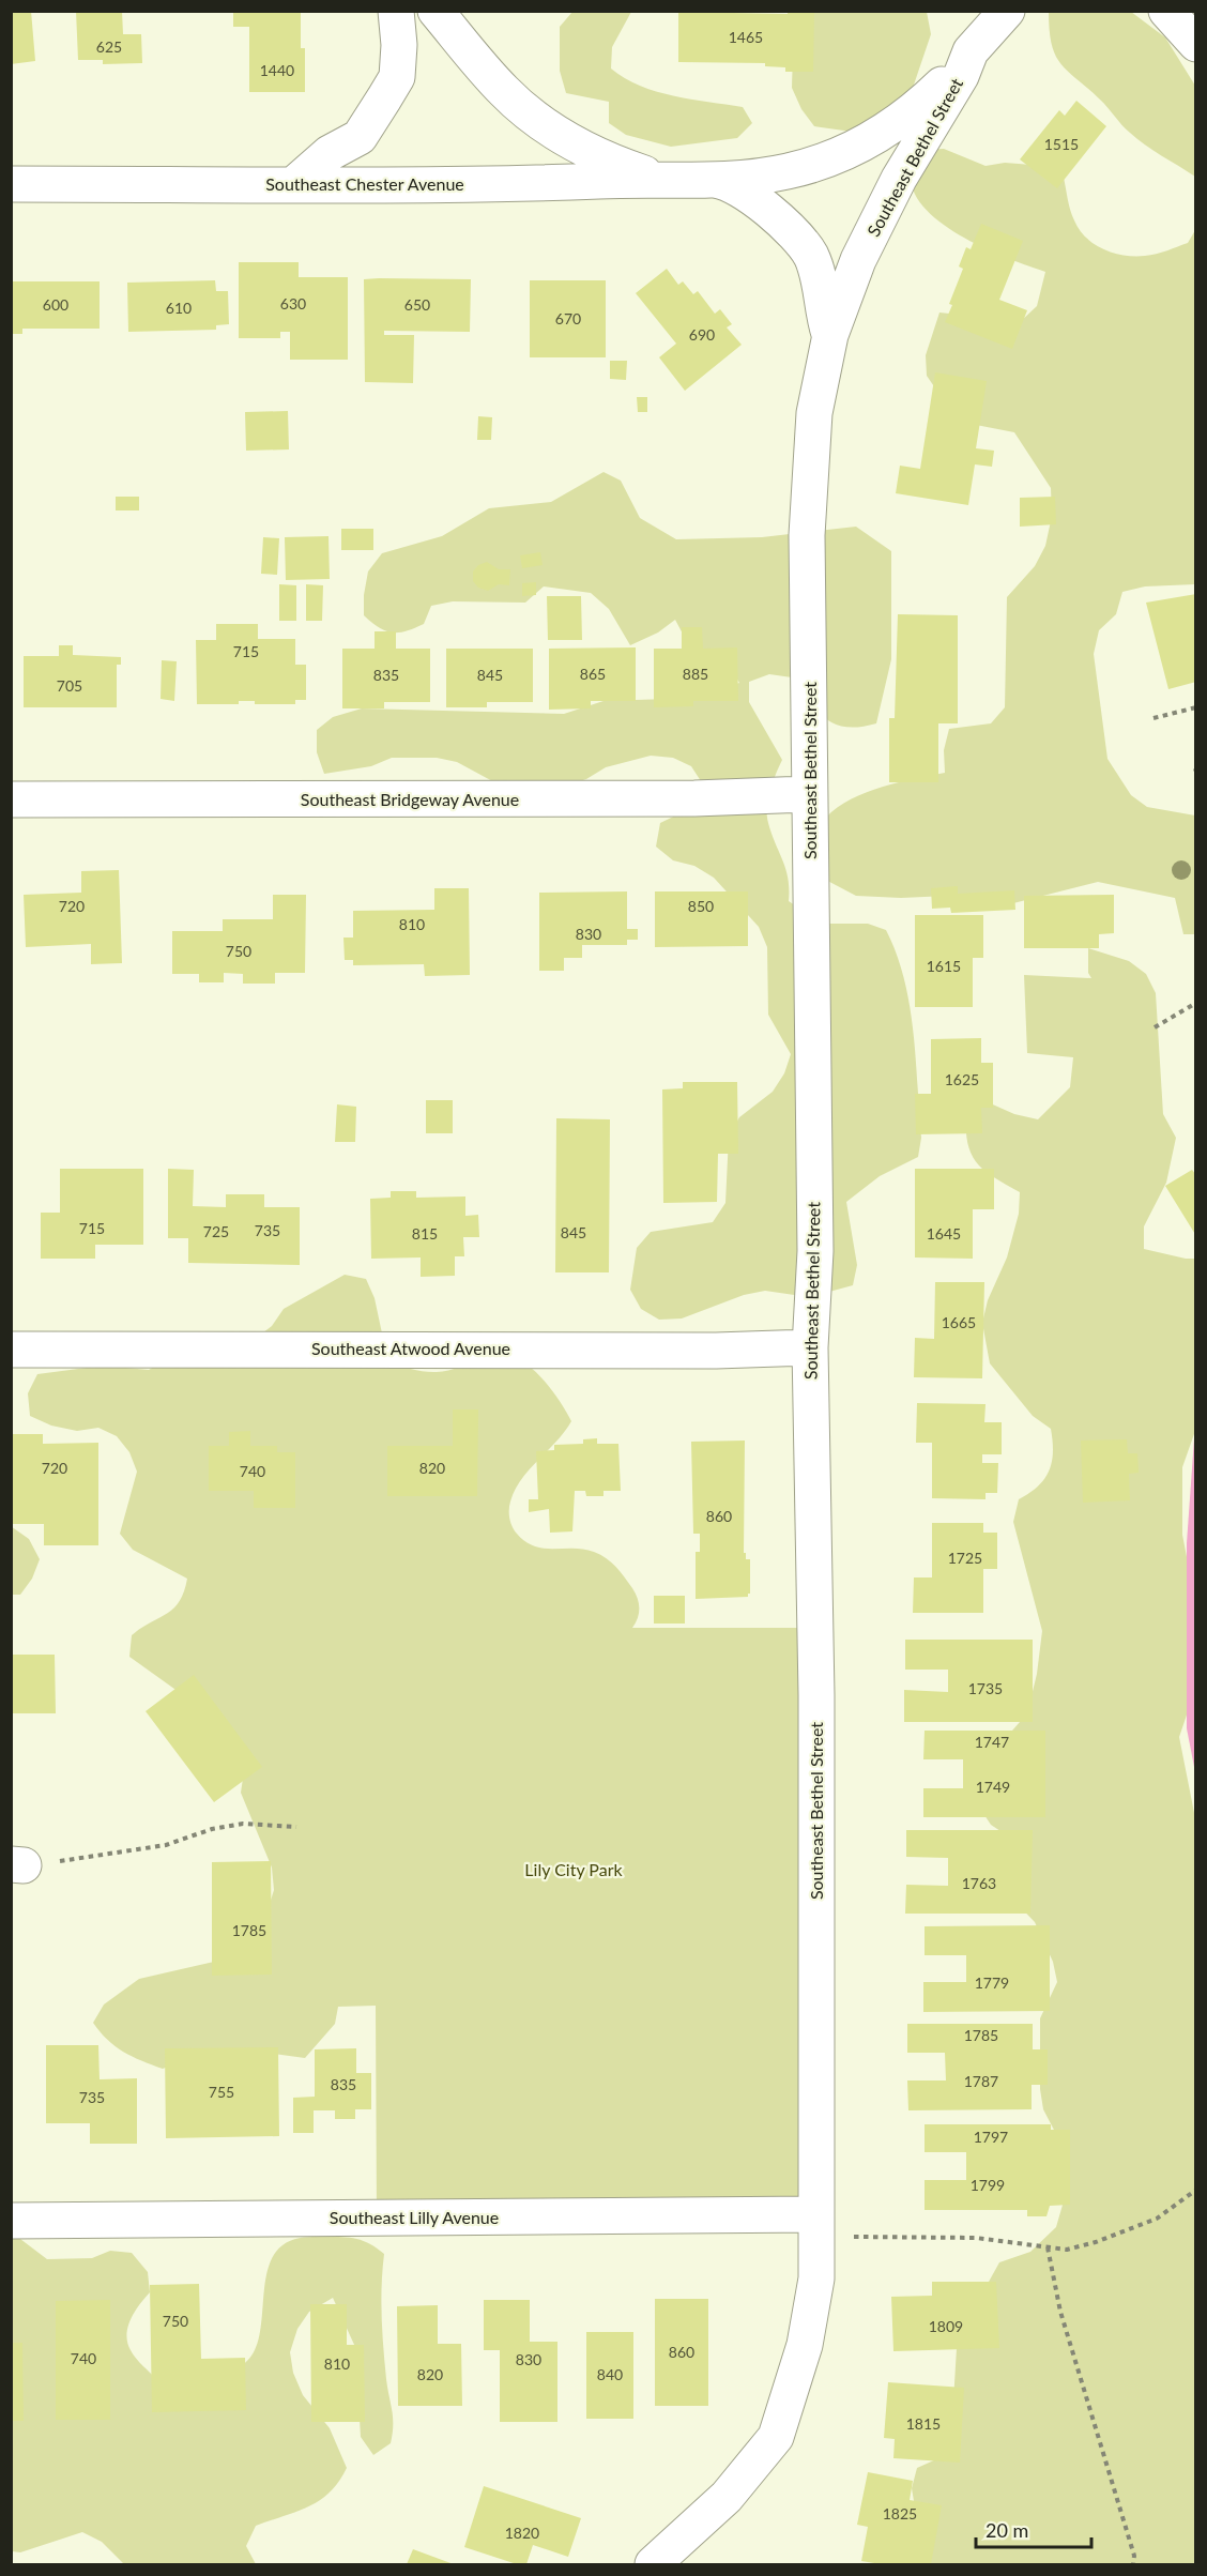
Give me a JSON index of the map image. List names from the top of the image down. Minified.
{"streets":{"street":["Southeast Bethel Street","Southeast Chester Avenue","Southeast Bridgeway Avenue","Southeast Atwood Avenue","Southeast Lilly Avenue"]},"crossings":[["Southeast Bethel Street","Southeast Chester Avenue"],["Southeast Bethel Street","Southeast Bridgeway Avenue"],["Southeast Bethel Street","Southeast Atwood Avenue"],["Southeast Bethel Street","Southeast Lilly Avenue"]],"parks":["Lily City Park"],"house_numbers":["1465","625","1440","1515","630","600","650","610","670","690","715","865","885","835","845","705","720","850","810","830","750","1615","1625","715","735","725","845","815","1645","1665","720","820","740","860","1725","1735","1747","1749","1763","1785","1779","1785","1787","835","755","735","1797","1799","750","1809","860","740","830","810","820","840","1815","1825","1820"],"scale_bar":"20 m"}
